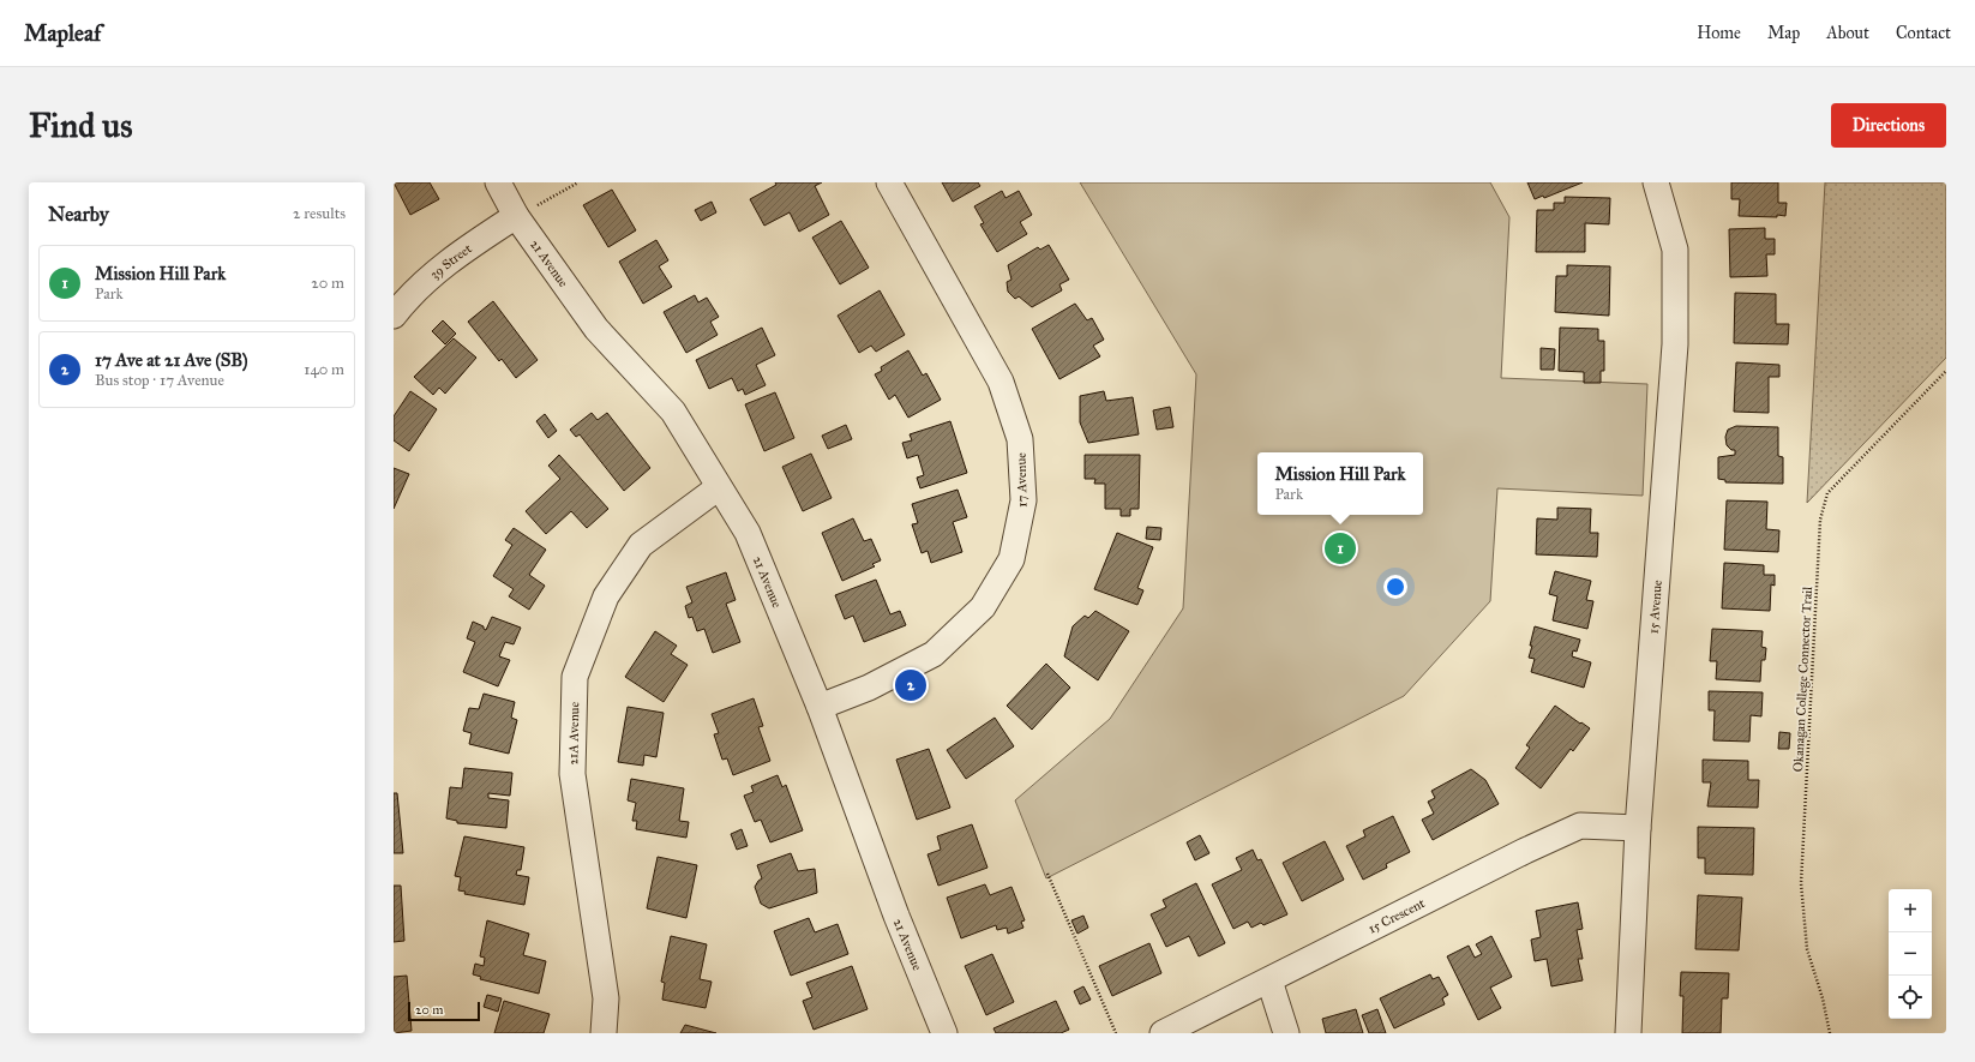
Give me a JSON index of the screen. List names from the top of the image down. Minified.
{"streets":{"street":["39 Street","21 Avenue","17 Avenue","15 Avenue","21A Avenue","15 Crescent"],"path":["Okanagan College Connector Trail"]},"crossings":[["39 Street","21 Avenue"],["21 Avenue","17 Avenue"],["21 Avenue","21A Avenue"],["15 Avenue","15 Crescent"]],"scale_bar":"20 m","page":{"header":"Mapleaf","nav":["Home","Map","About","Contact"],"buttons":"Directions","title":"Find us","heading":["Nearby","2 results"],"list":[{"mark":"1","name":"Mission Hill Park","note":"Park","value":"20 m"},{"mark":"2","name":"17 Ave at 21 Ave (SB)","note":"Bus stop · 17 Avenue","value":"140 m"}],"popup":["Mission Hill Park","Park"],"pins":["1","2"],"map_buttons":["+","−"],"scale":"20 m"}}
